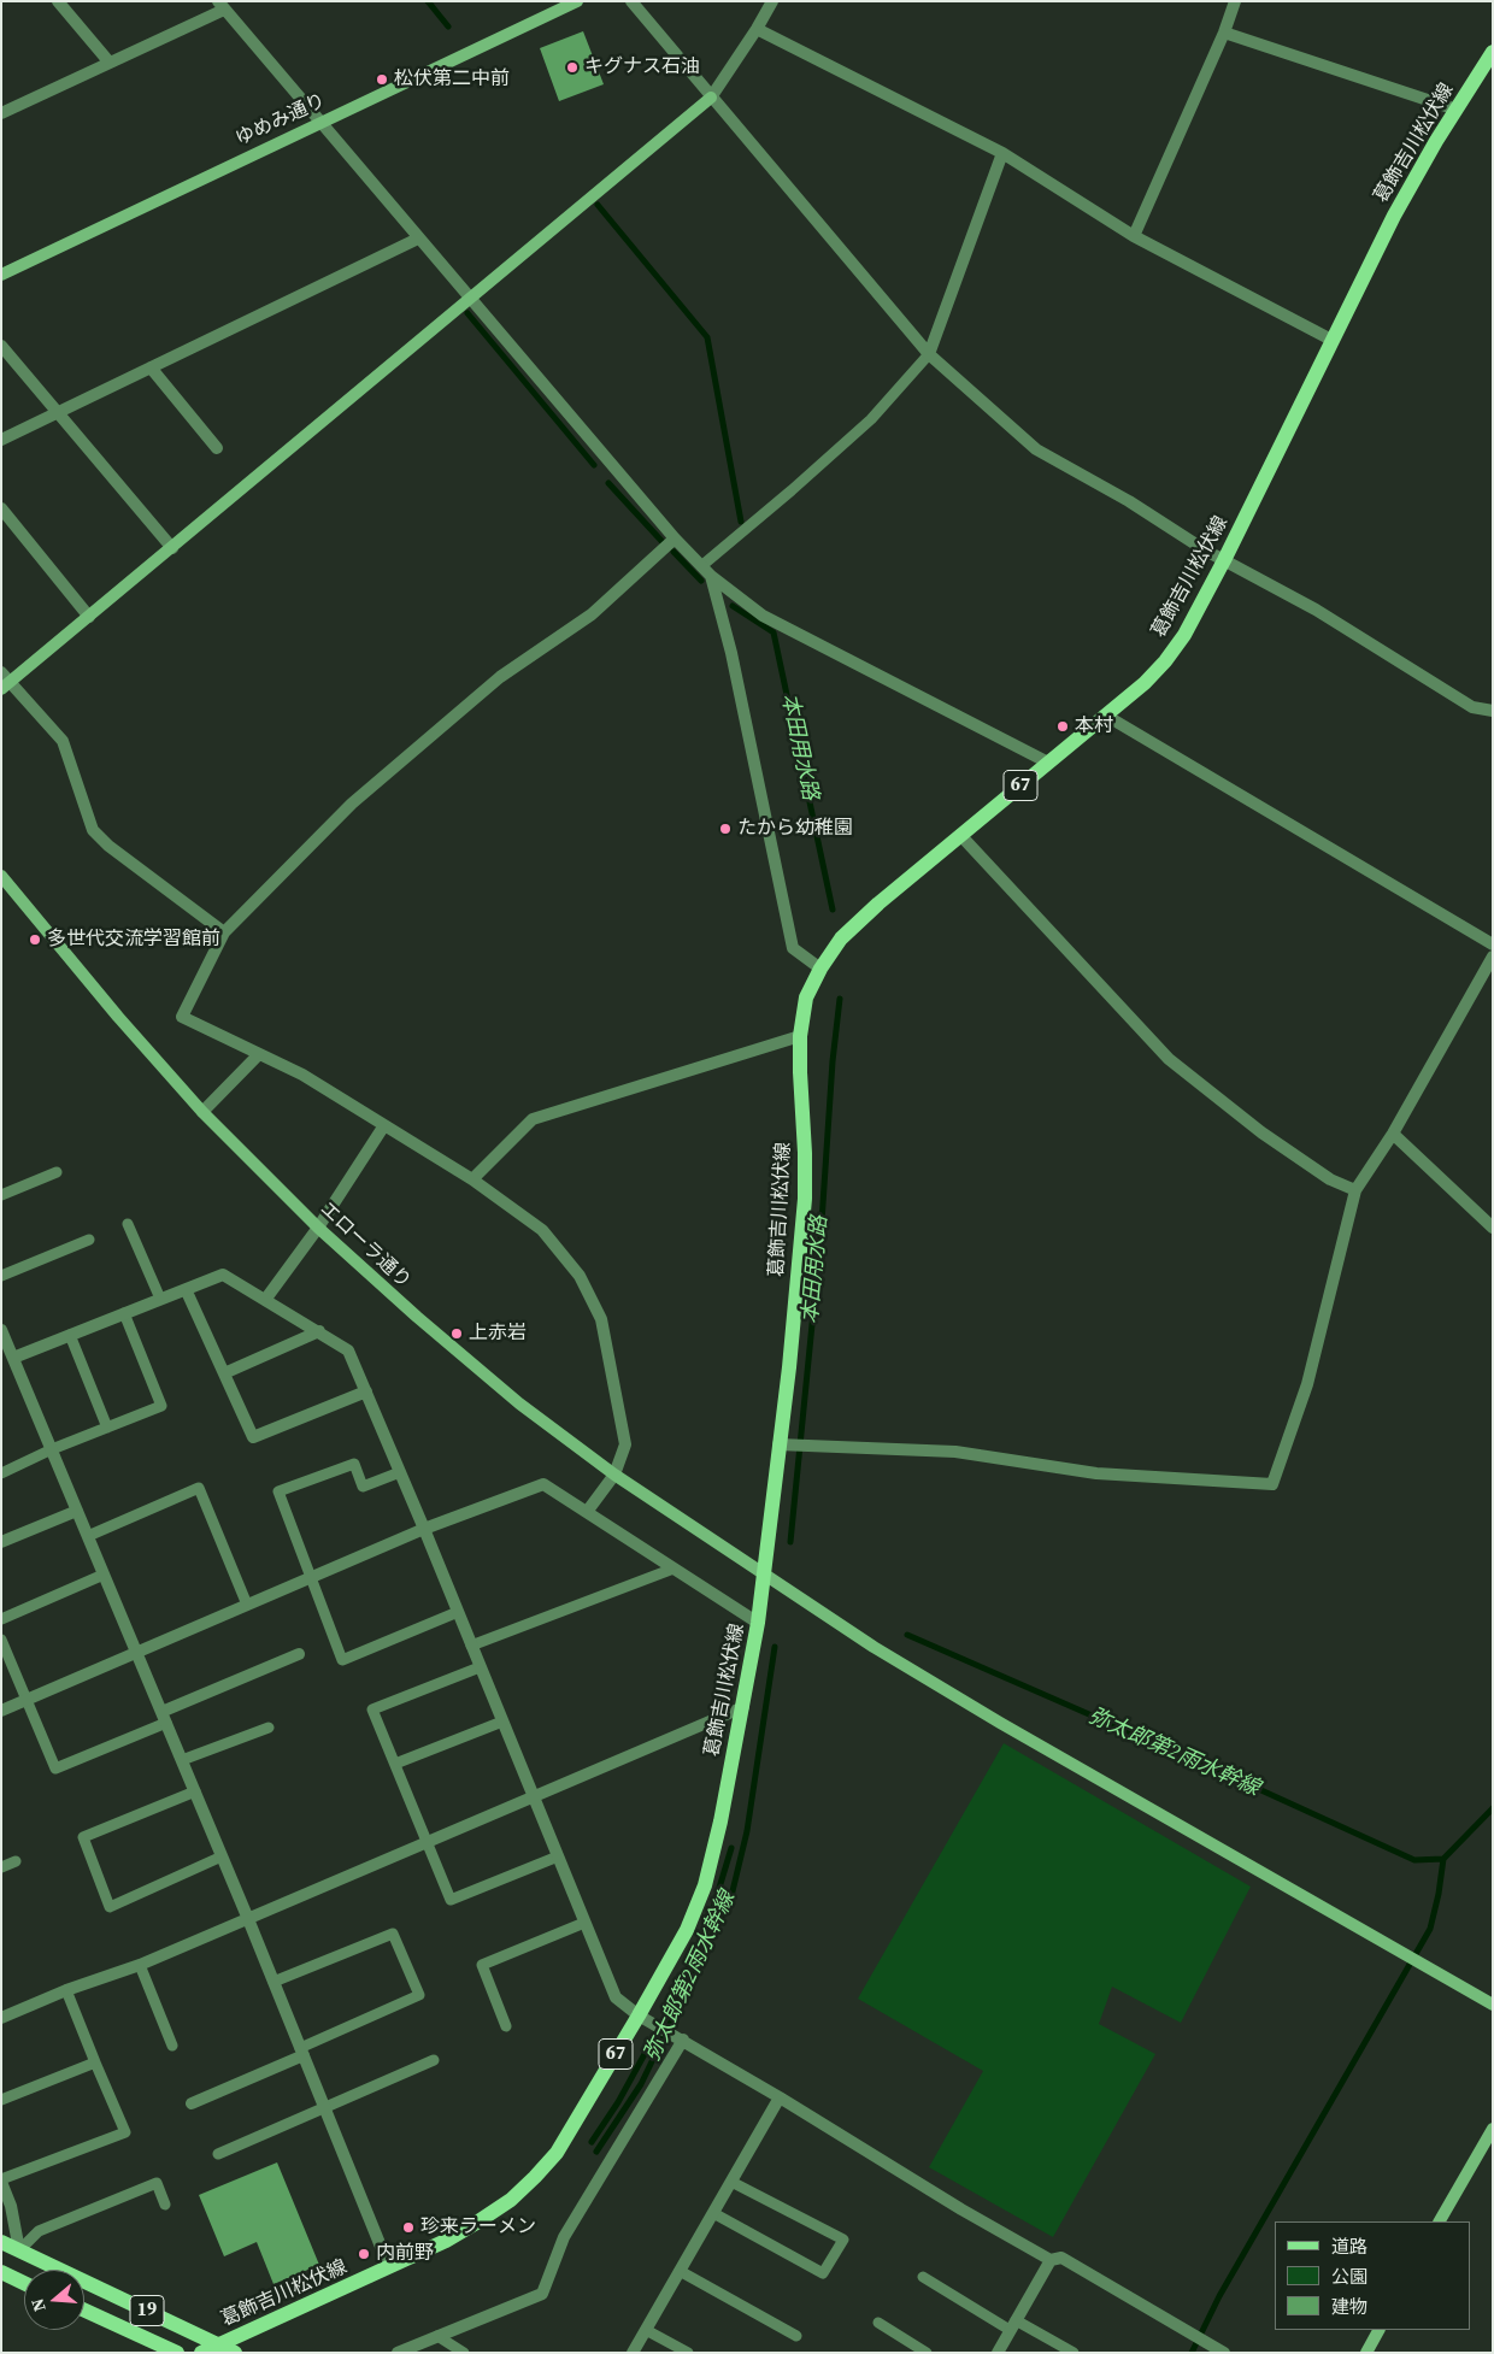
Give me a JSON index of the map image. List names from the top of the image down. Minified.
{"streets":{"main road":["葛飾吉川松伏線","67","19"],"street":["ゆめみ通り","エローラ通り"]},"crossings":[["葛飾吉川松伏線","エローラ通り"],["葛飾吉川松伏線","19"]],"water":["本田用水路","弥太郎第2雨水幹線"],"places":["キグナス石油","松伏第二中前","本村","たから幼稚園","多世代交流学習館前","上赤岩","珍来ラーメン","内前野"],"legend":["道路","公園","建物"],"north":"left"}
